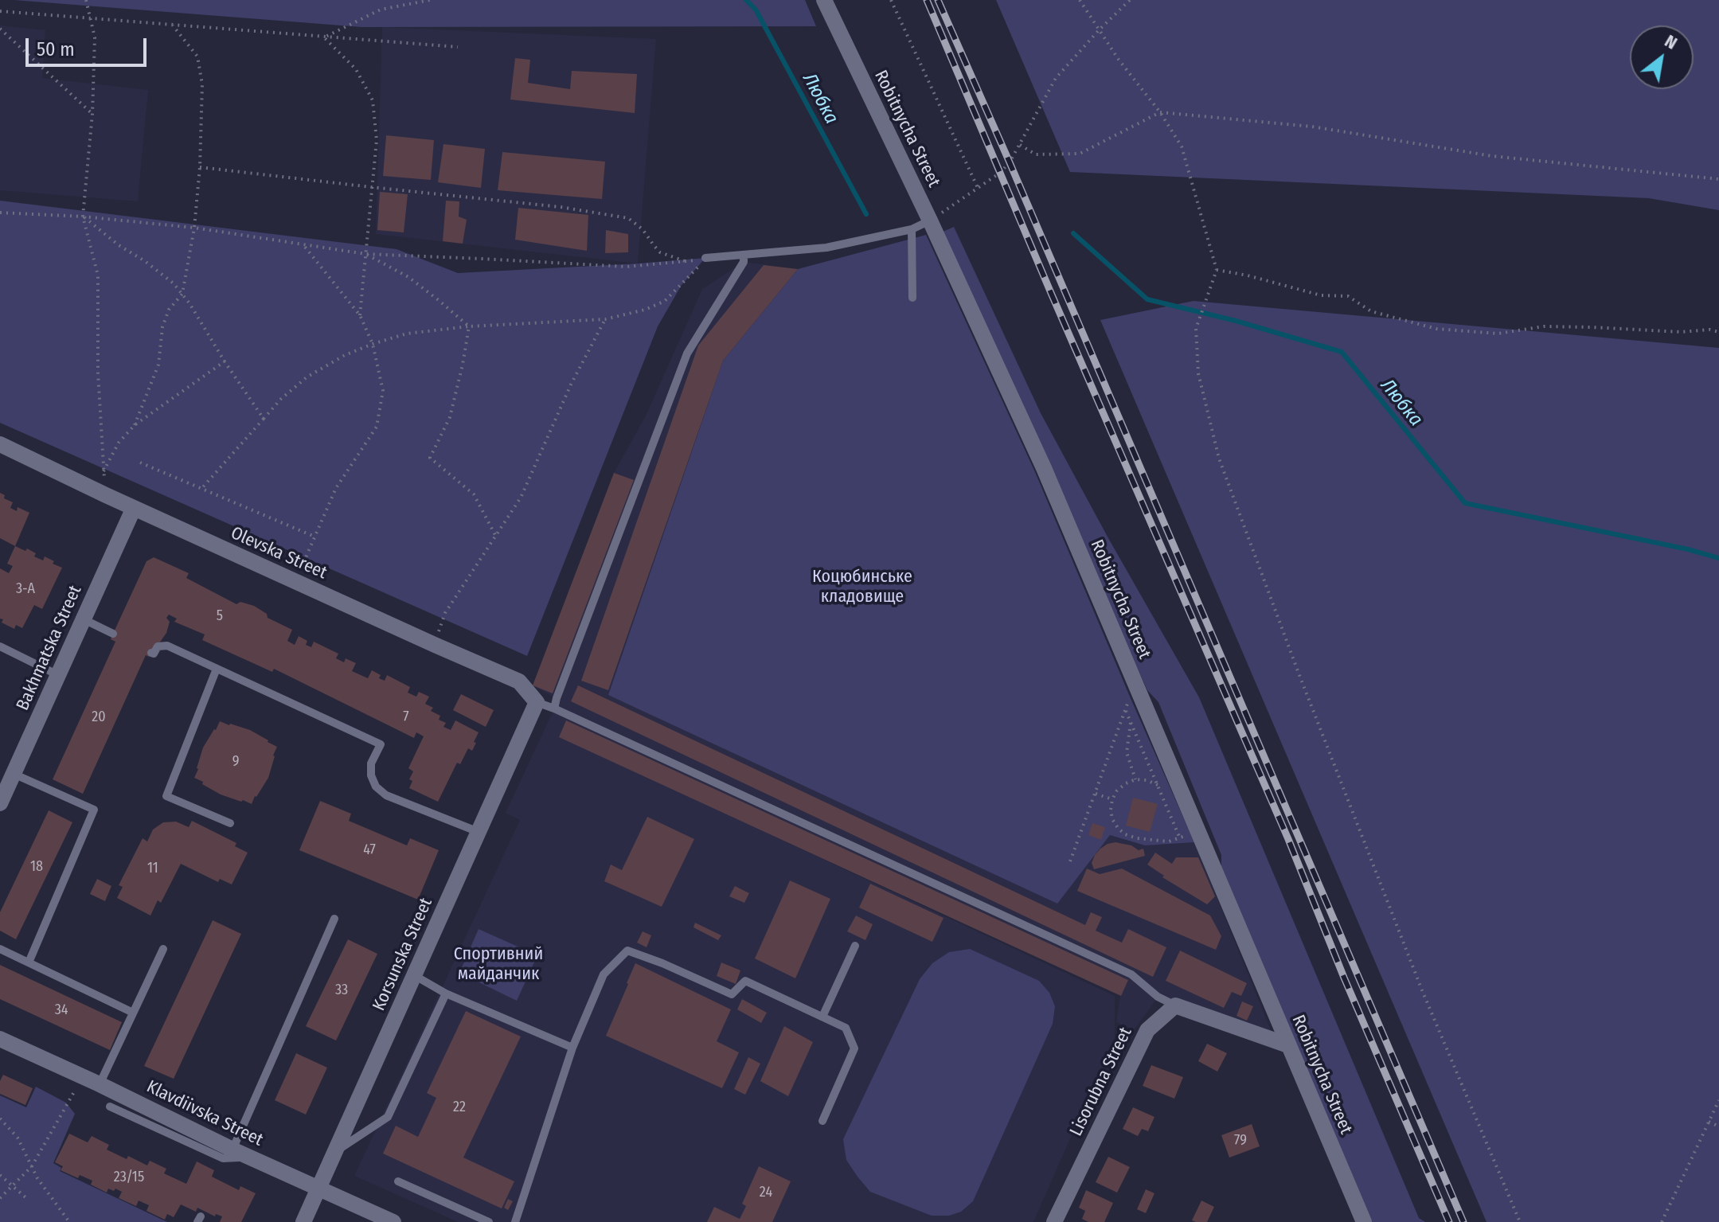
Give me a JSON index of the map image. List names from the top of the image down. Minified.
{"streets":{"street":["Robitnycha Street","Olevska Street","Bakhmatska Street","Korsunska Street","Lisorubna Street","Klavdiivska Street"]},"crossings":[["Olevska Street","Bakhmatska Street"],["Olevska Street","Korsunska Street"],["Korsunska Street","Klavdiivska Street"]],"water":["Любка"],"parks":["Коцюбинське кладовище","Спортивний майданчик"],"house_numbers":["3-А","5","20","7","9","47","18","11","33","34","22","79","23/15","24"],"scale_bar":"50 m","north":"top right"}
